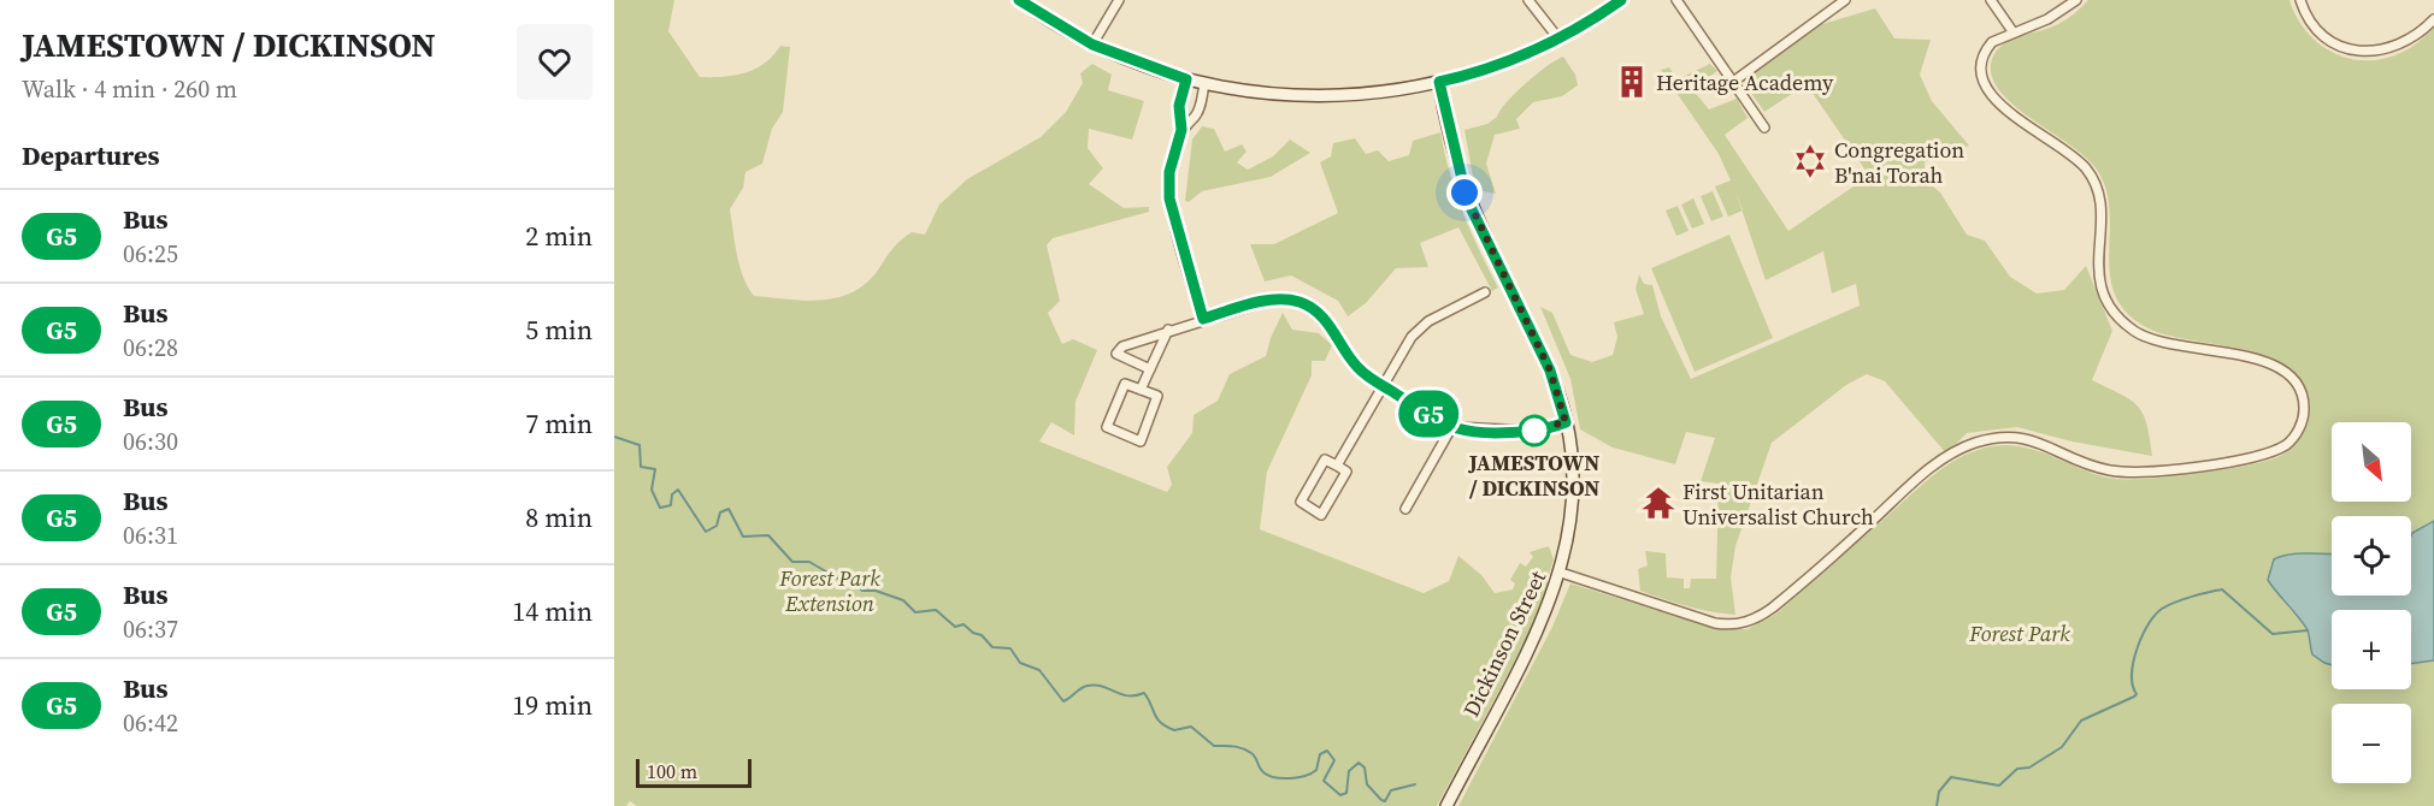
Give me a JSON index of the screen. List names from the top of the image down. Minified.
{"streets":{"main road":["Dickinson Street"]},"parks":["Forest Park Extension","Forest Park"],"places":{"building":["Heritage Academy"],"synagogue":["Congregation B'nai Torah"],"other":["JAMESTOWN / DICKINSON"],"temple":["First Unitarian Universalist Church"]},"lines":["bus line G5"],"scale_bar":"100 m","north":"bottom right","page":{"heading":[["JAMESTOWN / DICKINSON","Walk · 4 min · 260 m"],"Departures"],"on_map":"G5","list":[{"mark":"G5","name":"Bus","note":"06:25","value":"2 min"},{"mark":"G5","name":"Bus","note":"06:28","value":"5 min"},{"mark":"G5","name":"Bus","note":"06:30","value":"7 min"},{"mark":"G5","name":"Bus","note":"06:31","value":"8 min"},{"mark":"G5","name":"Bus","note":"06:37","value":"14 min"},{"mark":"G5","name":"Bus","note":"06:42","value":"19 min"}],"map_buttons":["+","−"],"scale":"100 m"}}
